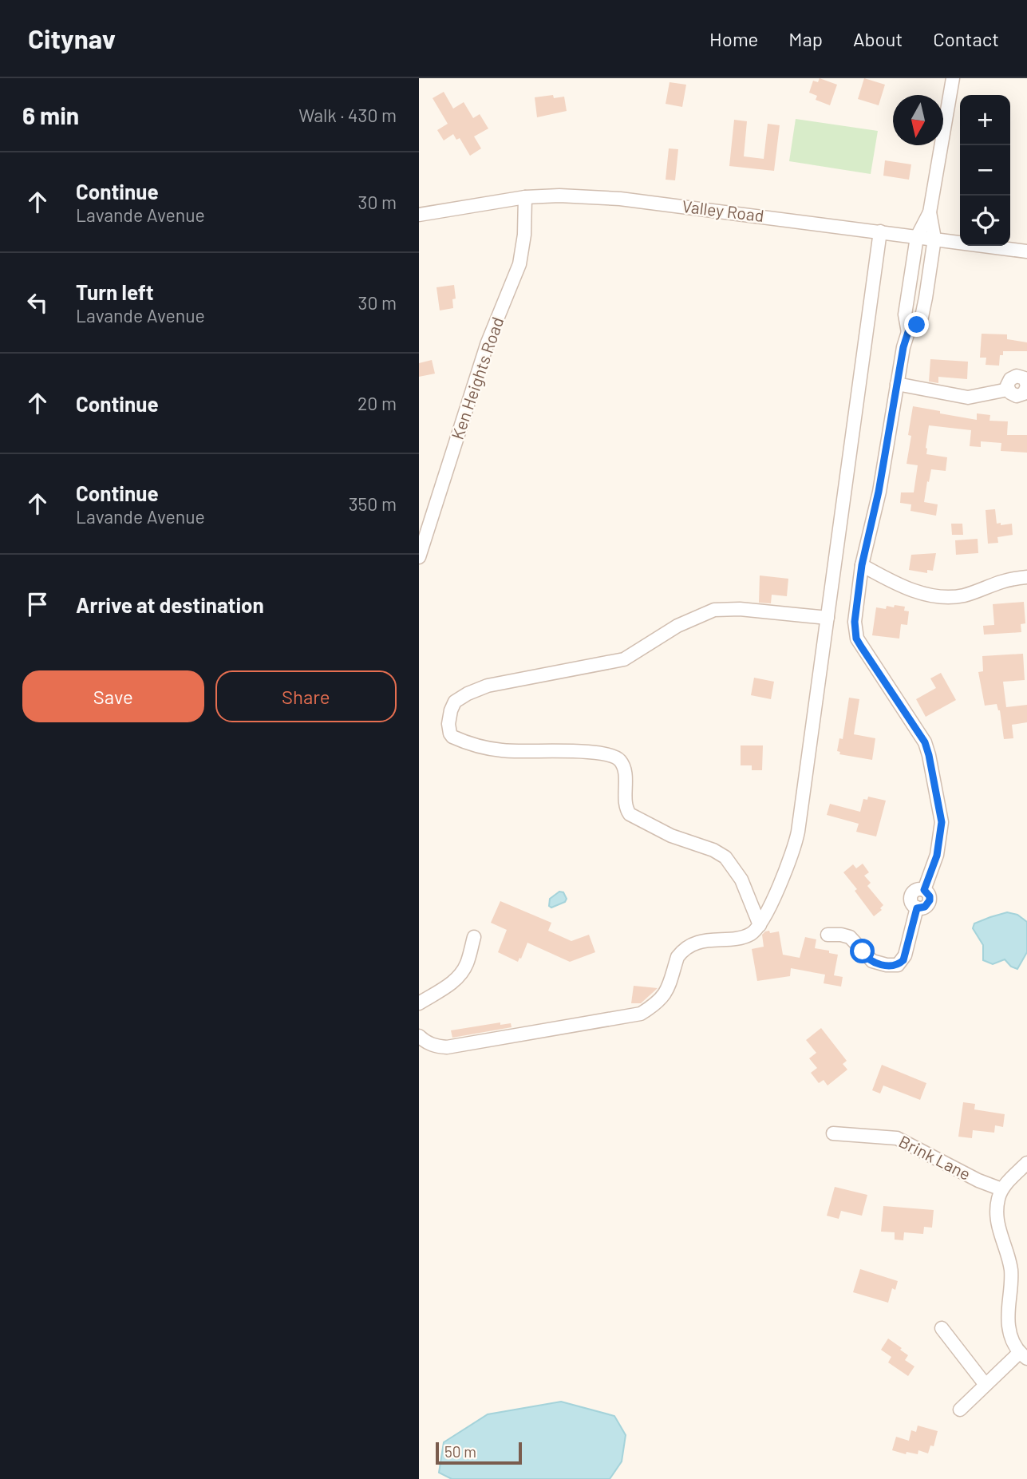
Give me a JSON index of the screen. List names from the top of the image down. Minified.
{"streets":{"street":["Valley Road","Ken Heights Road","Brink Lane"]},"crossings":[["Valley Road","Ken Heights Road"]],"scale_bar":"50 m","north":"bottom","page":{"header":"Citynav","nav":["Home","Map","About","Contact"],"heading":["6 min","Walk · 430 m"],"map_buttons":["+","−"],"list":[["Continue","Lavande Avenue","30 m"],["Turn left","Lavande Avenue","30 m"],["Continue","20 m"],["Continue","Lavande Avenue","350 m"],"Arrive at destination"],"buttons":["Save","Share"],"scale":"50 m"}}
